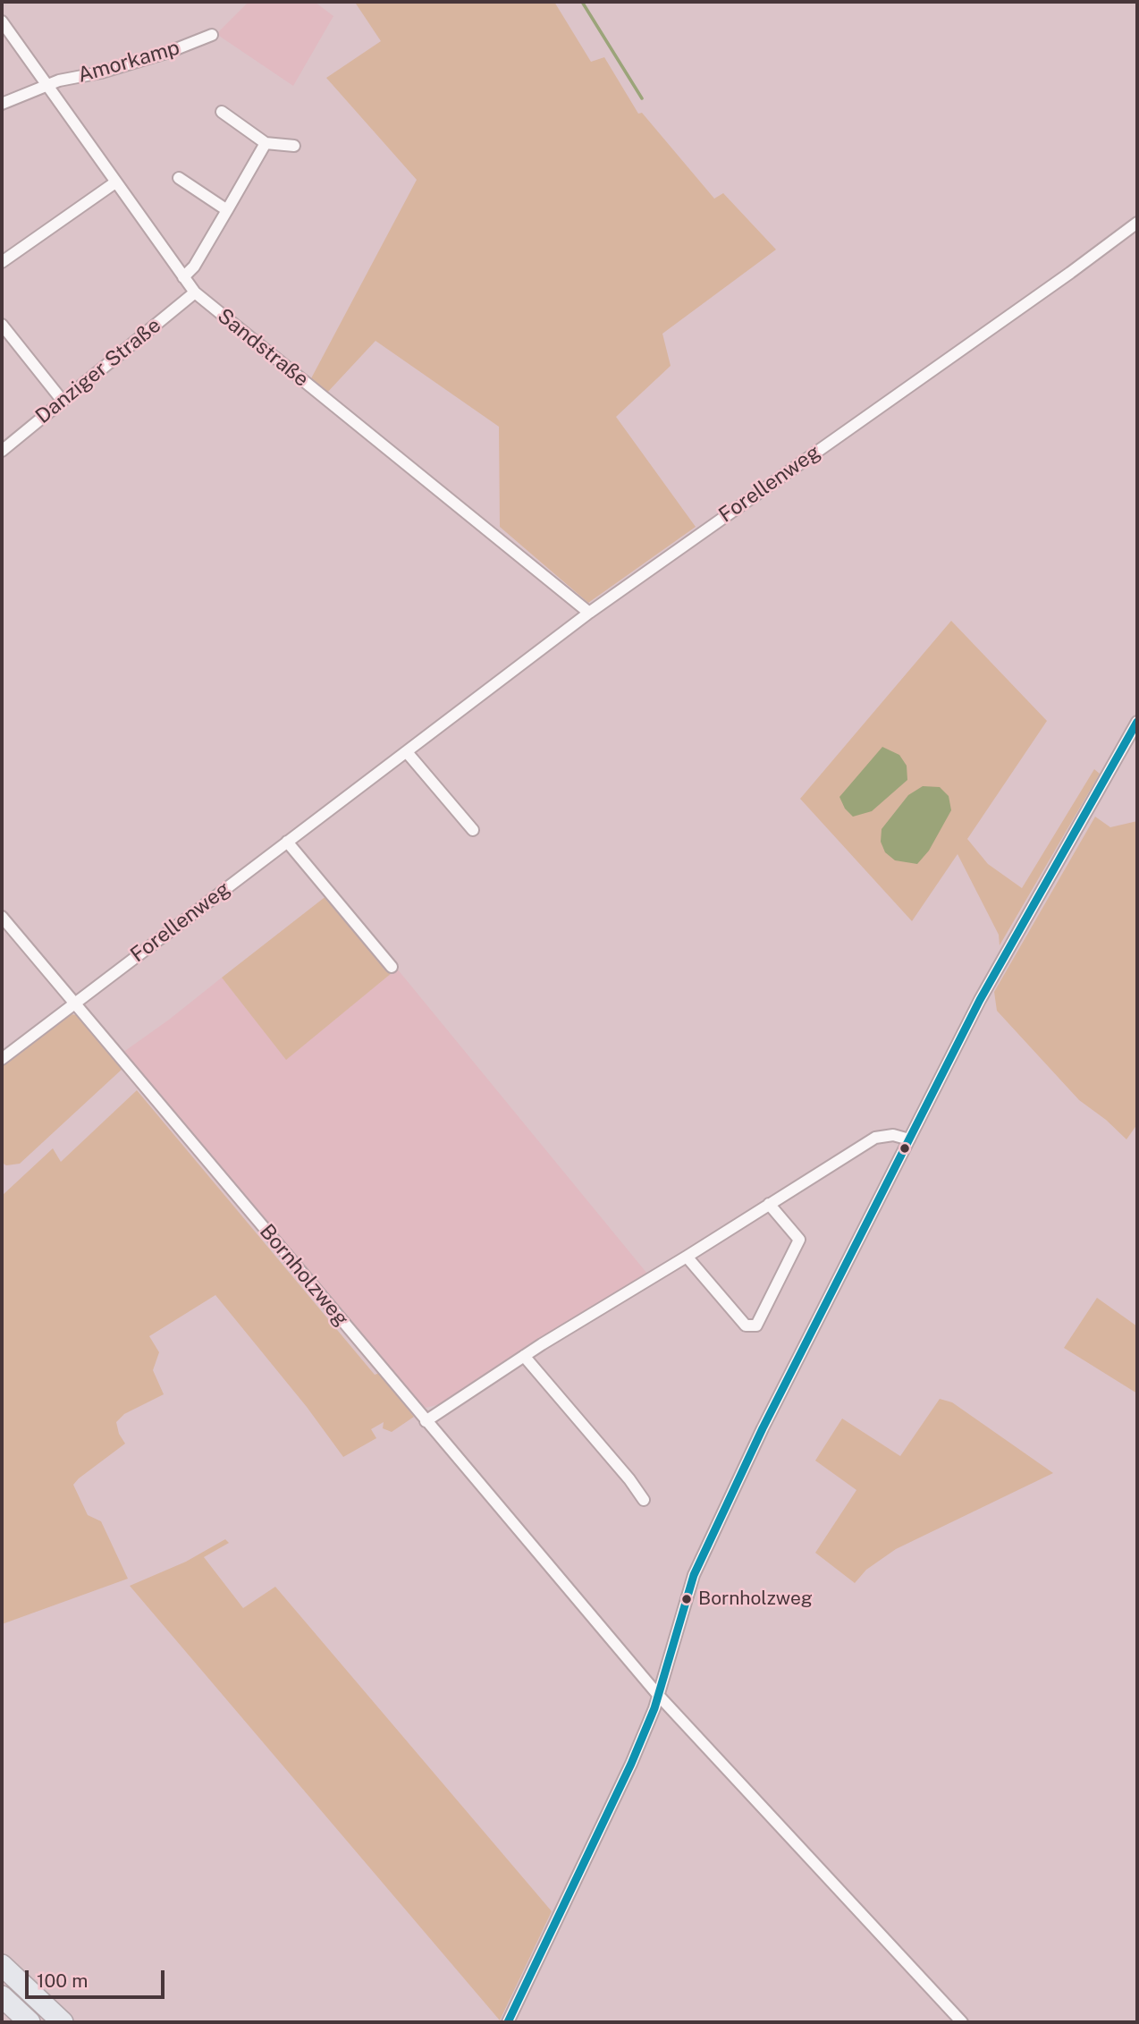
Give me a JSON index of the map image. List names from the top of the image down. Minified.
{"streets":{"street":["Amorkamp","Sandstraße","Danziger Straße","Forellenweg","Bornholzweg"]},"crossings":[["Amorkamp","Sandstraße"],["Sandstraße","Danziger Straße"],["Sandstraße","Forellenweg"],["Forellenweg","Bornholzweg"]],"places":["Bornholzweg"],"scale_bar":"100 m"}
